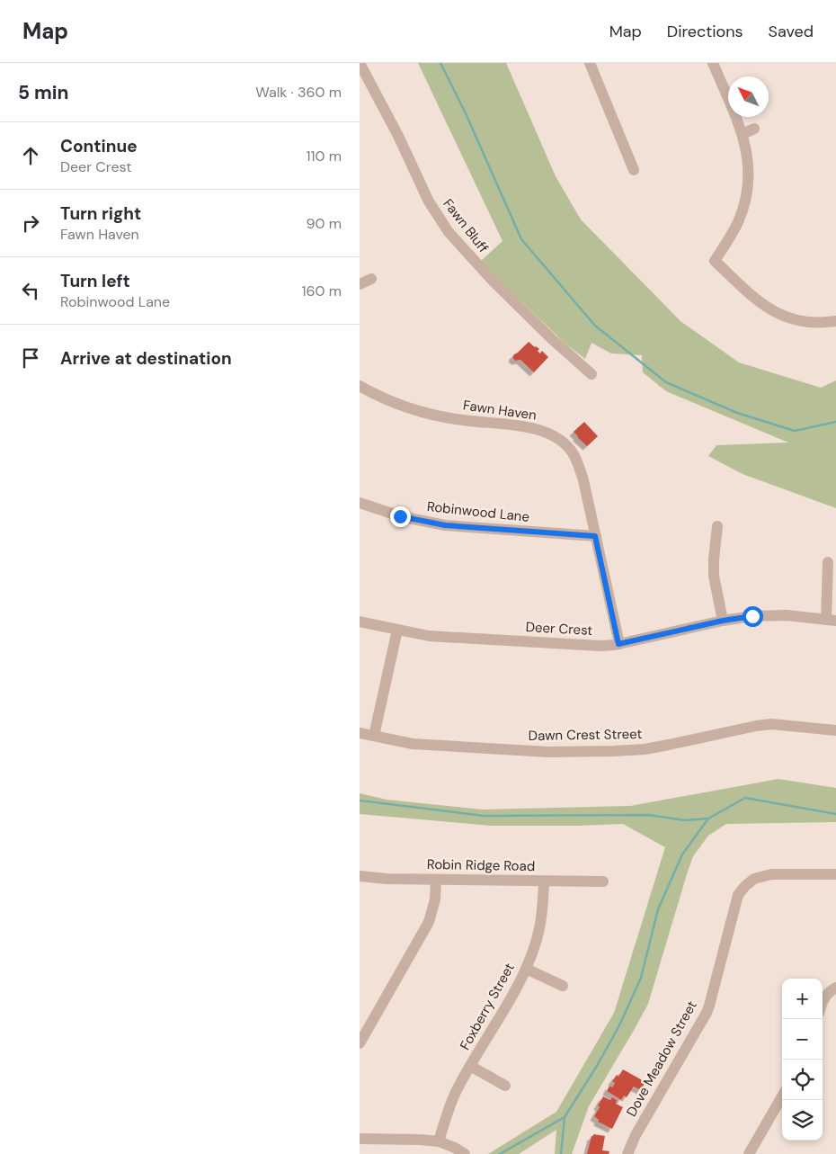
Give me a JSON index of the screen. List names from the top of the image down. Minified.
{"streets":{"street":["Fawn Bluff","Fawn Haven","Robinwood Lane","Deer Crest","Dawn Crest Street","Robin Ridge Road","Foxberry Street","Dove Meadow Street"]},"crossings":[["Fawn Haven","Robinwood Lane"],["Fawn Haven","Deer Crest"],["Robin Ridge Road","Foxberry Street"]],"north":"top left","page":{"header":"Map","nav":["Map","Directions","Saved"],"heading":["5 min","Walk · 360 m"],"list":[["Continue","Deer Crest","110 m"],["Turn right","Fawn Haven","90 m"],["Turn left","Robinwood Lane","160 m"],"Arrive at destination"],"map_buttons":["+","−"]}}
